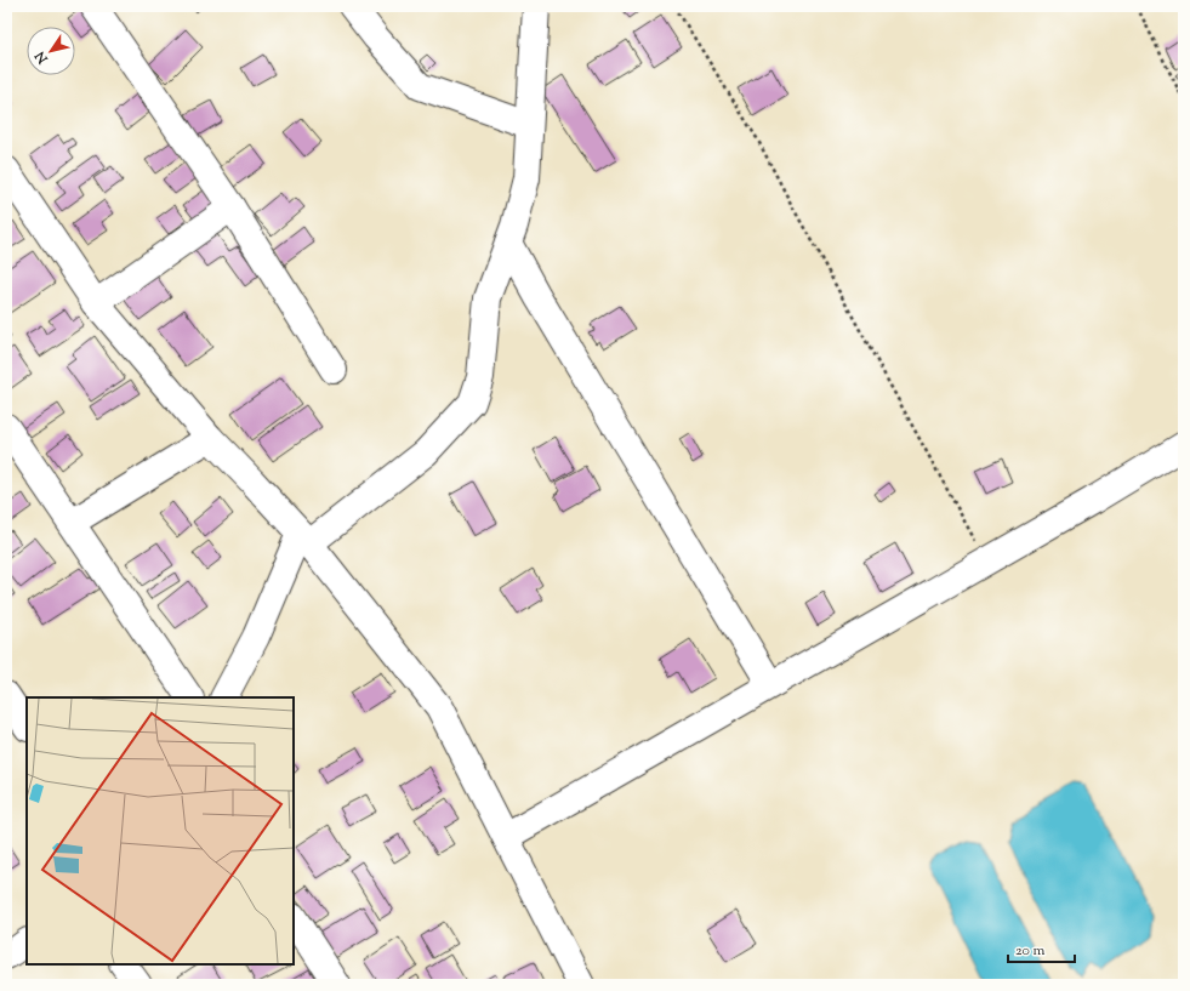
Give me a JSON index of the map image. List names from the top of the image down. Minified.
{"scale_bar":"20 m","north":"bottom left"}
